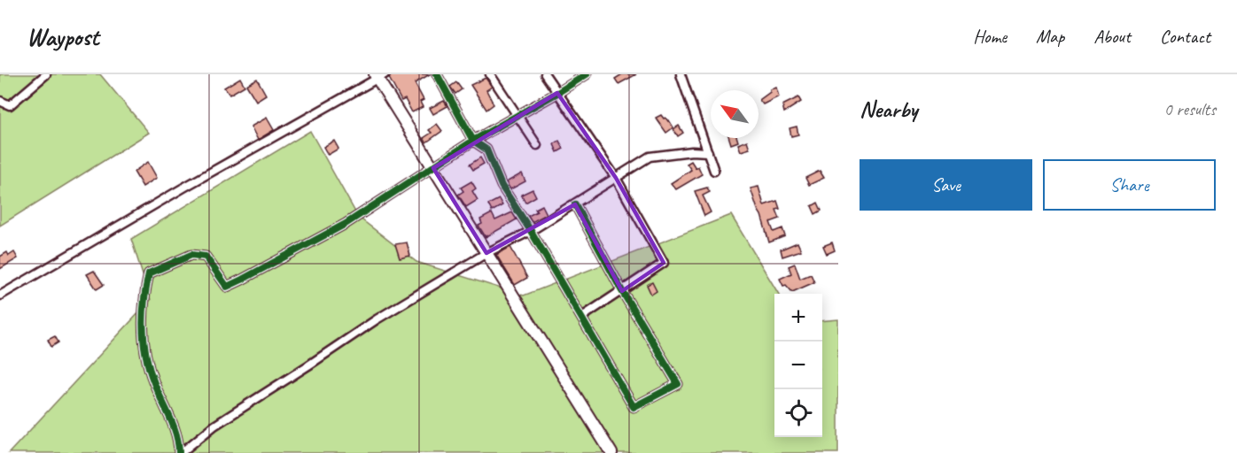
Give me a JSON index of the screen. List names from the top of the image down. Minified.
{"north":"top left","page":{"header":"Waypost","nav":["Home","Map","About","Contact"],"heading":["Nearby","0 results"],"buttons":["Save","Share"],"map_buttons":["+","−"]}}
